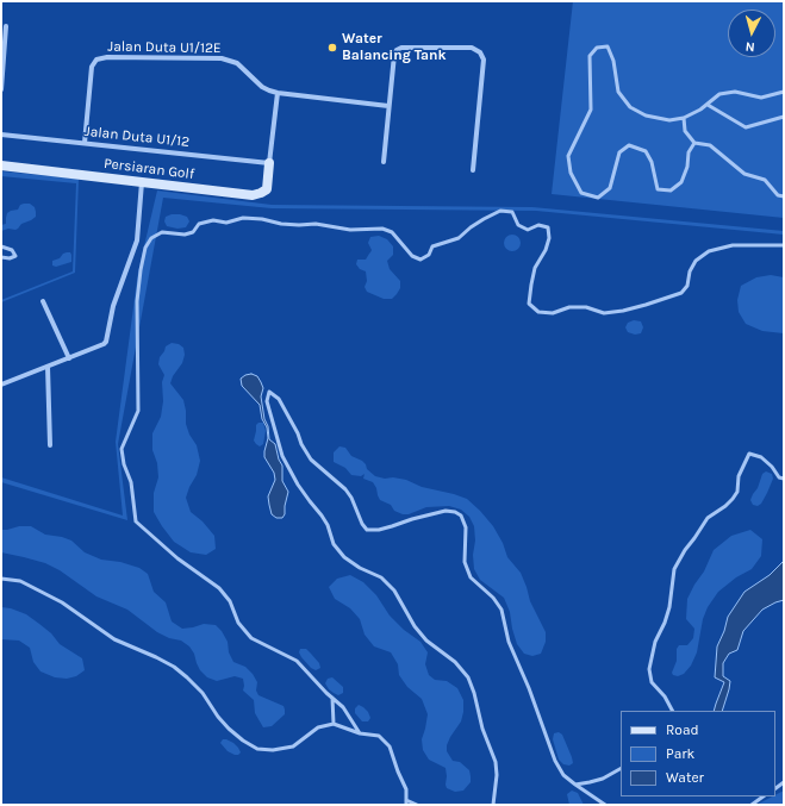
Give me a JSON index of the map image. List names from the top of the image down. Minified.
{"streets":{"street":["Jalan Duta U1/12E","Jalan Duta U1/12","Persiaran Golf"]},"crossings":[["Jalan Duta U1/12E","Jalan Duta U1/12"],["Jalan Duta U1/12","Persiaran Golf"]],"places":["Water Balancing Tank"],"legend":["Road","Park","Water"],"north":"bottom"}
